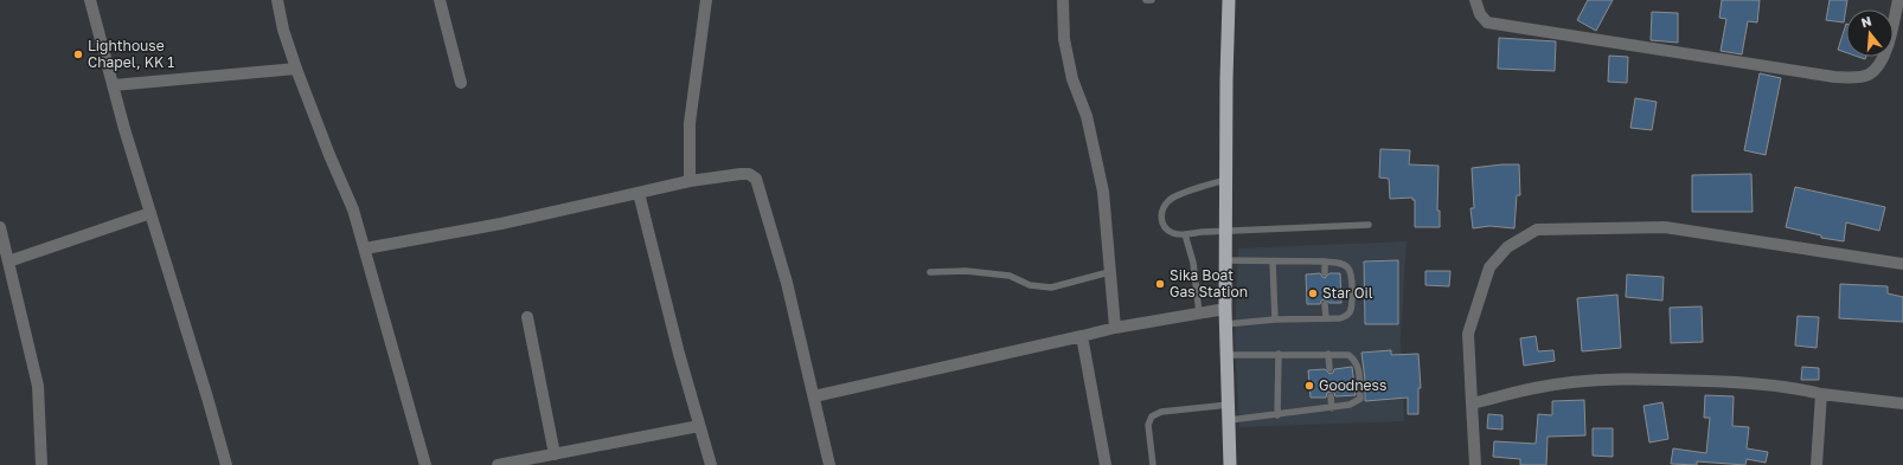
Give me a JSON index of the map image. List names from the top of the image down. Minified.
{"places":["Lighthouse Chapel, KK 1","Sika Boat Gas Station","Star Oil","Goodness"],"north":"top"}
